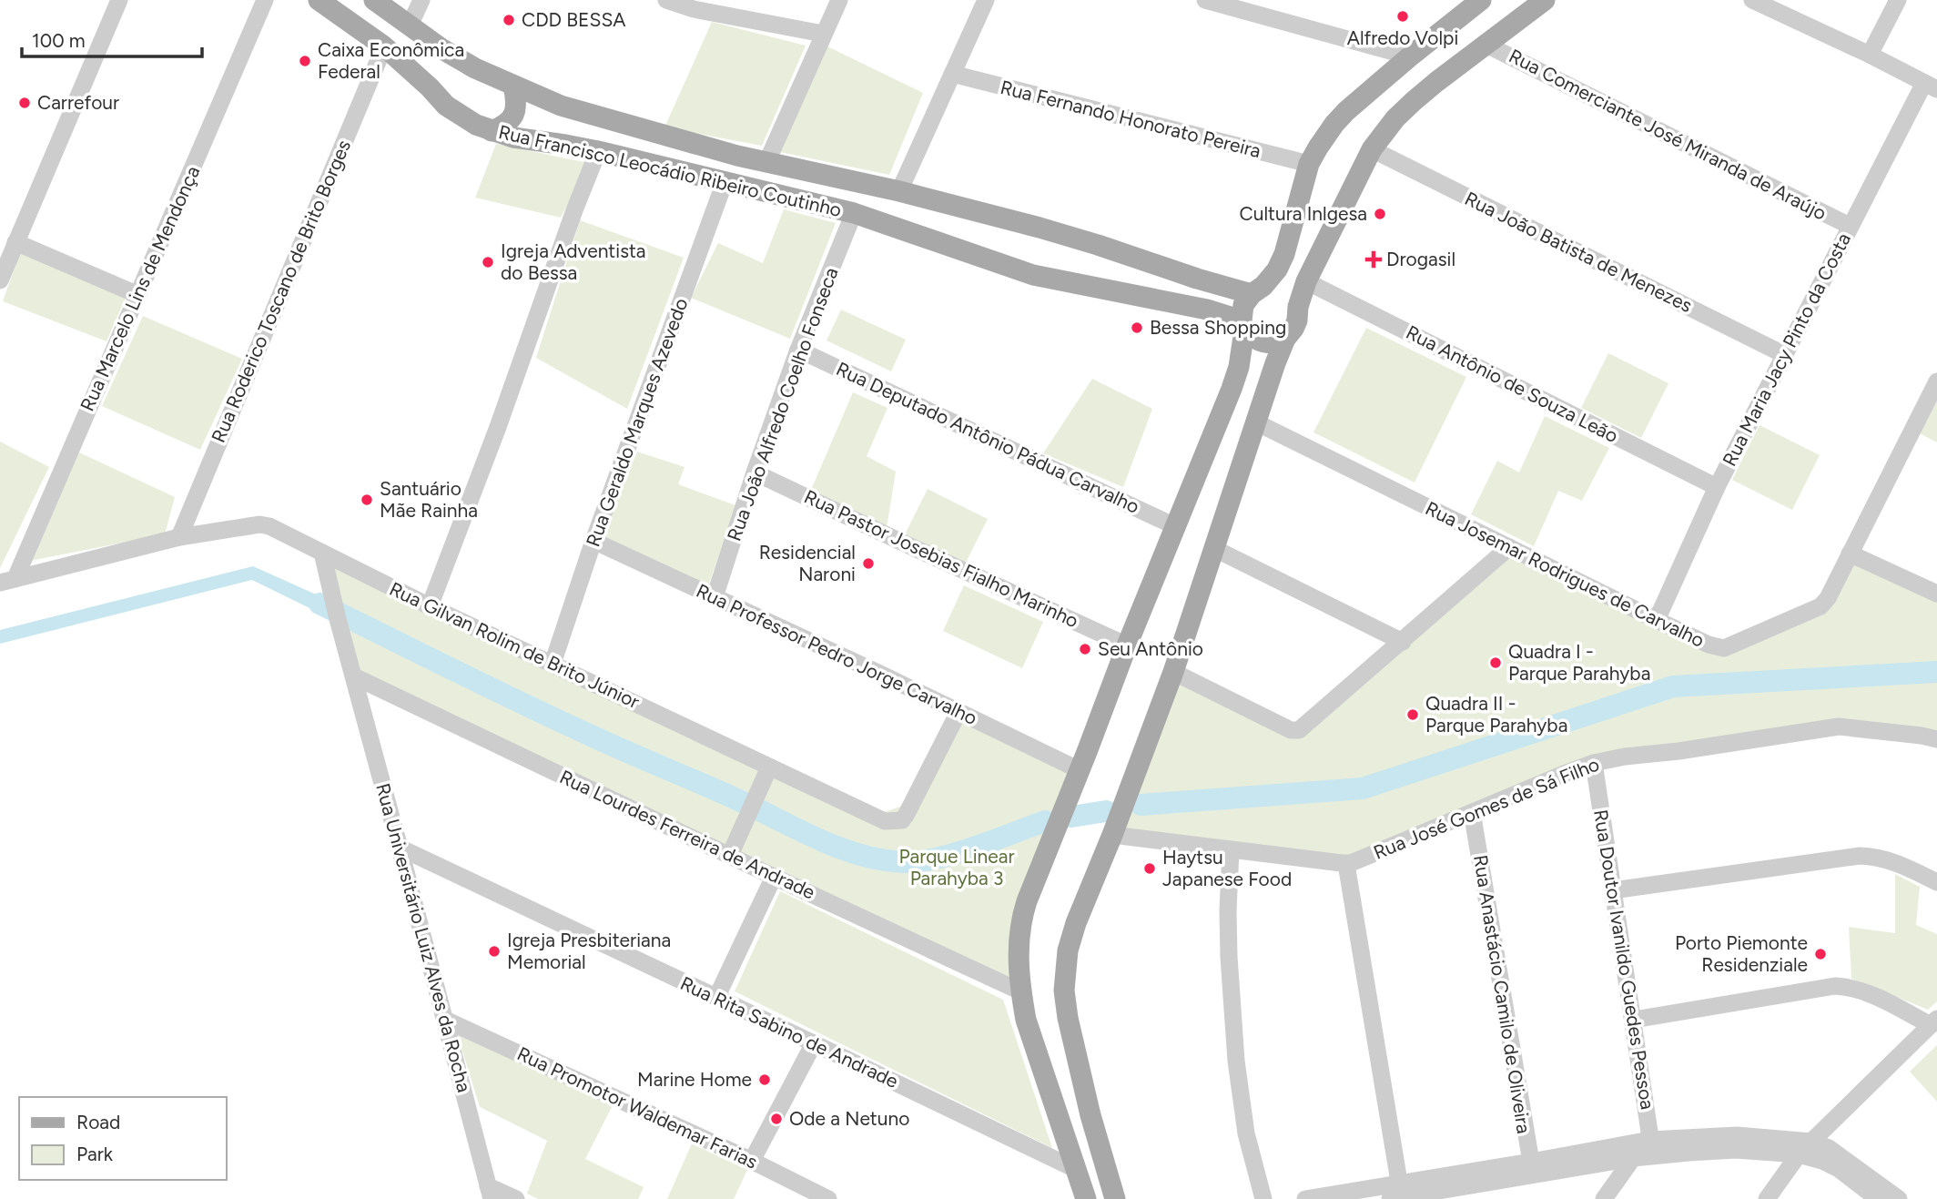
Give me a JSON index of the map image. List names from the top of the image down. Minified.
{"streets":{"main road":["Rua Francisco Leocádio Ribeiro Coutinho"],"street":["Rua Fernando Honorato Pereira","Rua Comerciante José Miranda de Araújo","Rua João Batista de Menezes","Rua Marcelo Lins de Mendonça","Rua Roderico Toscano de Brito Borges","Rua Maria Jacy Pinto da Costa","Rua Antônio de Souza Leão","Rua João Alfredo Coelho Fonseca","Rua Geraldo Marques Azevedo","Rua Deputado Antônio Pádua Carvalho","Rua Pastor Josebias Fialho Marinho","Rua Josemar Rodrigues de Carvalho","Rua Gilvan Rolim de Brito Júnior","Rua Professor Pedro Jorge Carvalho","Rua José Gomes de Sá Filho","Rua Lourdes Ferreira de Andrade","Rua Universitário Luiz Alves da Rocha","Rua Doutor Ivanildo Guedes Pessoa","Rua Anastácio Camilo de Oliveira","Rua Rita Sabino de Andrade","Rua Promotor Waldemar Farias"]},"crossings":[["Rua Comerciante José Miranda de Araújo","Rua Maria Jacy Pinto da Costa"],["Rua Francisco Leocádio Ribeiro Coutinho","Rua Roderico Toscano de Brito Borges"],["Rua Francisco Leocádio Ribeiro Coutinho","Rua João Alfredo Coelho Fonseca"],["Rua Francisco Leocádio Ribeiro Coutinho","Rua Geraldo Marques Azevedo"],["Rua João Batista de Menezes","Rua Maria Jacy Pinto da Costa"],["Rua Marcelo Lins de Mendonça","Rua Gilvan Rolim de Brito Júnior"],["Rua Roderico Toscano de Brito Borges","Rua Gilvan Rolim de Brito Júnior"],["Rua Maria Jacy Pinto da Costa","Rua Antônio de Souza Leão"],["Rua Maria Jacy Pinto da Costa","Rua Josemar Rodrigues de Carvalho"],["Rua João Alfredo Coelho Fonseca","Rua Deputado Antônio Pádua Carvalho"],["Rua João Alfredo Coelho Fonseca","Rua Pastor Josebias Fialho Marinho"],["Rua João Alfredo Coelho Fonseca","Rua Professor Pedro Jorge Carvalho"],["Rua Geraldo Marques Azevedo","Rua Gilvan Rolim de Brito Júnior"],["Rua Geraldo Marques Azevedo","Rua Professor Pedro Jorge Carvalho"],["Rua Gilvan Rolim de Brito Júnior","Rua Professor Pedro Jorge Carvalho"],["Rua Gilvan Rolim de Brito Júnior","Rua Universitário Luiz Alves da Rocha"],["Rua José Gomes de Sá Filho","Rua Doutor Ivanildo Guedes Pessoa"],["Rua José Gomes de Sá Filho","Rua Anastácio Camilo de Oliveira"],["Rua Lourdes Ferreira de Andrade","Rua Universitário Luiz Alves da Rocha"],["Rua Universitário Luiz Alves da Rocha","Rua Rita Sabino de Andrade"],["Rua Universitário Luiz Alves da Rocha","Rua Promotor Waldemar Farias"]],"parks":["Parque Linear Parahyba 3"],"places":{"other":["Alfredo Volpi","CDD BESSA","Caixa Econômica Federal","Carrefour","Cultura Inlgesa","Igreja Adventista do Bessa","Bessa Shopping","Santuário Mãe Rainha","Residencial Naroni","Seu Antônio","Quadra I - Parque Parahyba","Quadra II - Parque Parahyba","Haytsu Japanese Food","Igreja Presbiteriana Memorial","Porto Piemonte Residenziale","Marine Home","Ode a Netuno"],"health":["Drogasil"]},"legend":["Road","Park"],"scale_bar":"100 m"}
